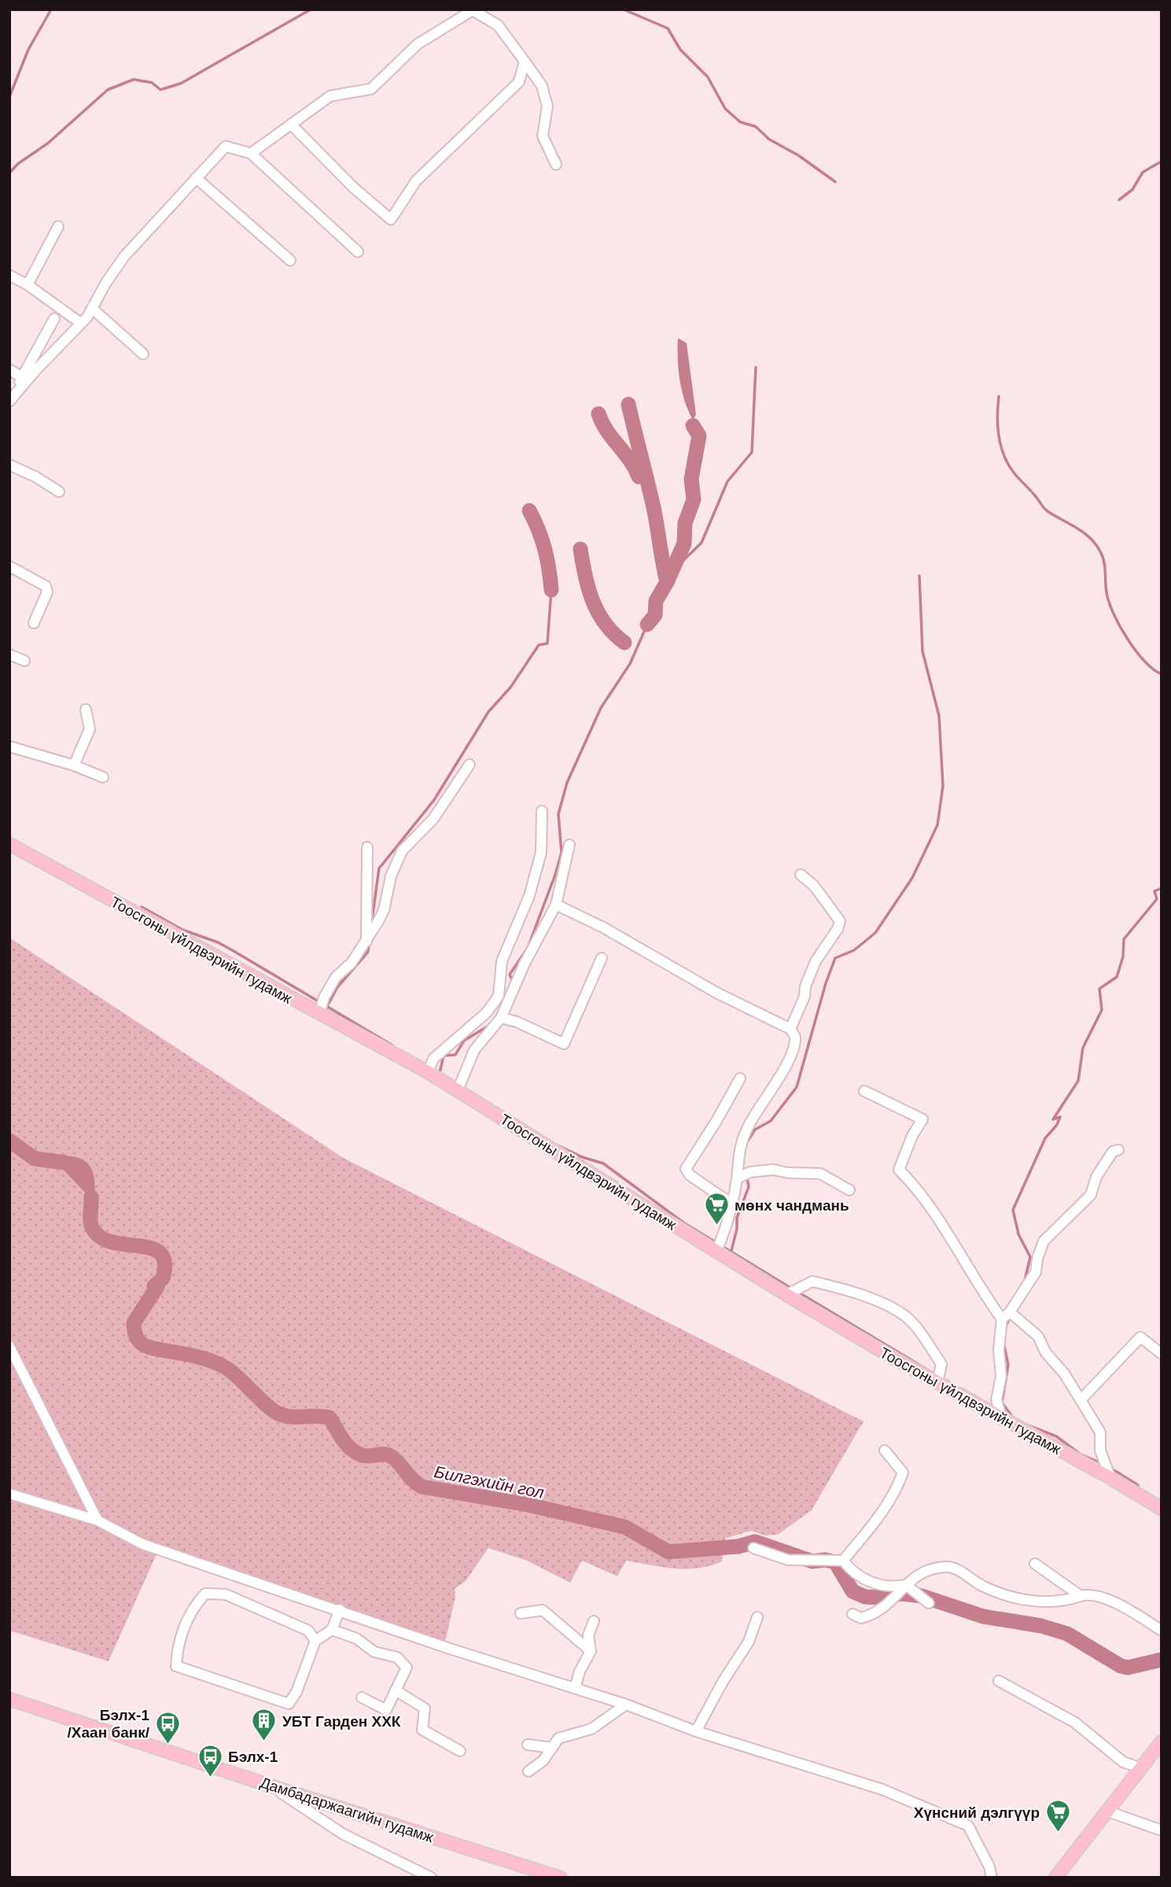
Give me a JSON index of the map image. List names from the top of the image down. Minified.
{"streets":{"main road":["Тоосгоны үйлдвэрийн гудамж","Дамбадаржаагийн гудамж"]},"water":["Билгэхийн гол"],"places":{"supermarket":["мөнх чандмань","Хүнсний дэлгүүр"],"building":["УБТ Гарден ХХК"],"bus stop":["Бэлх-1 /Хаан банк/","Бэлх-1"]}}
